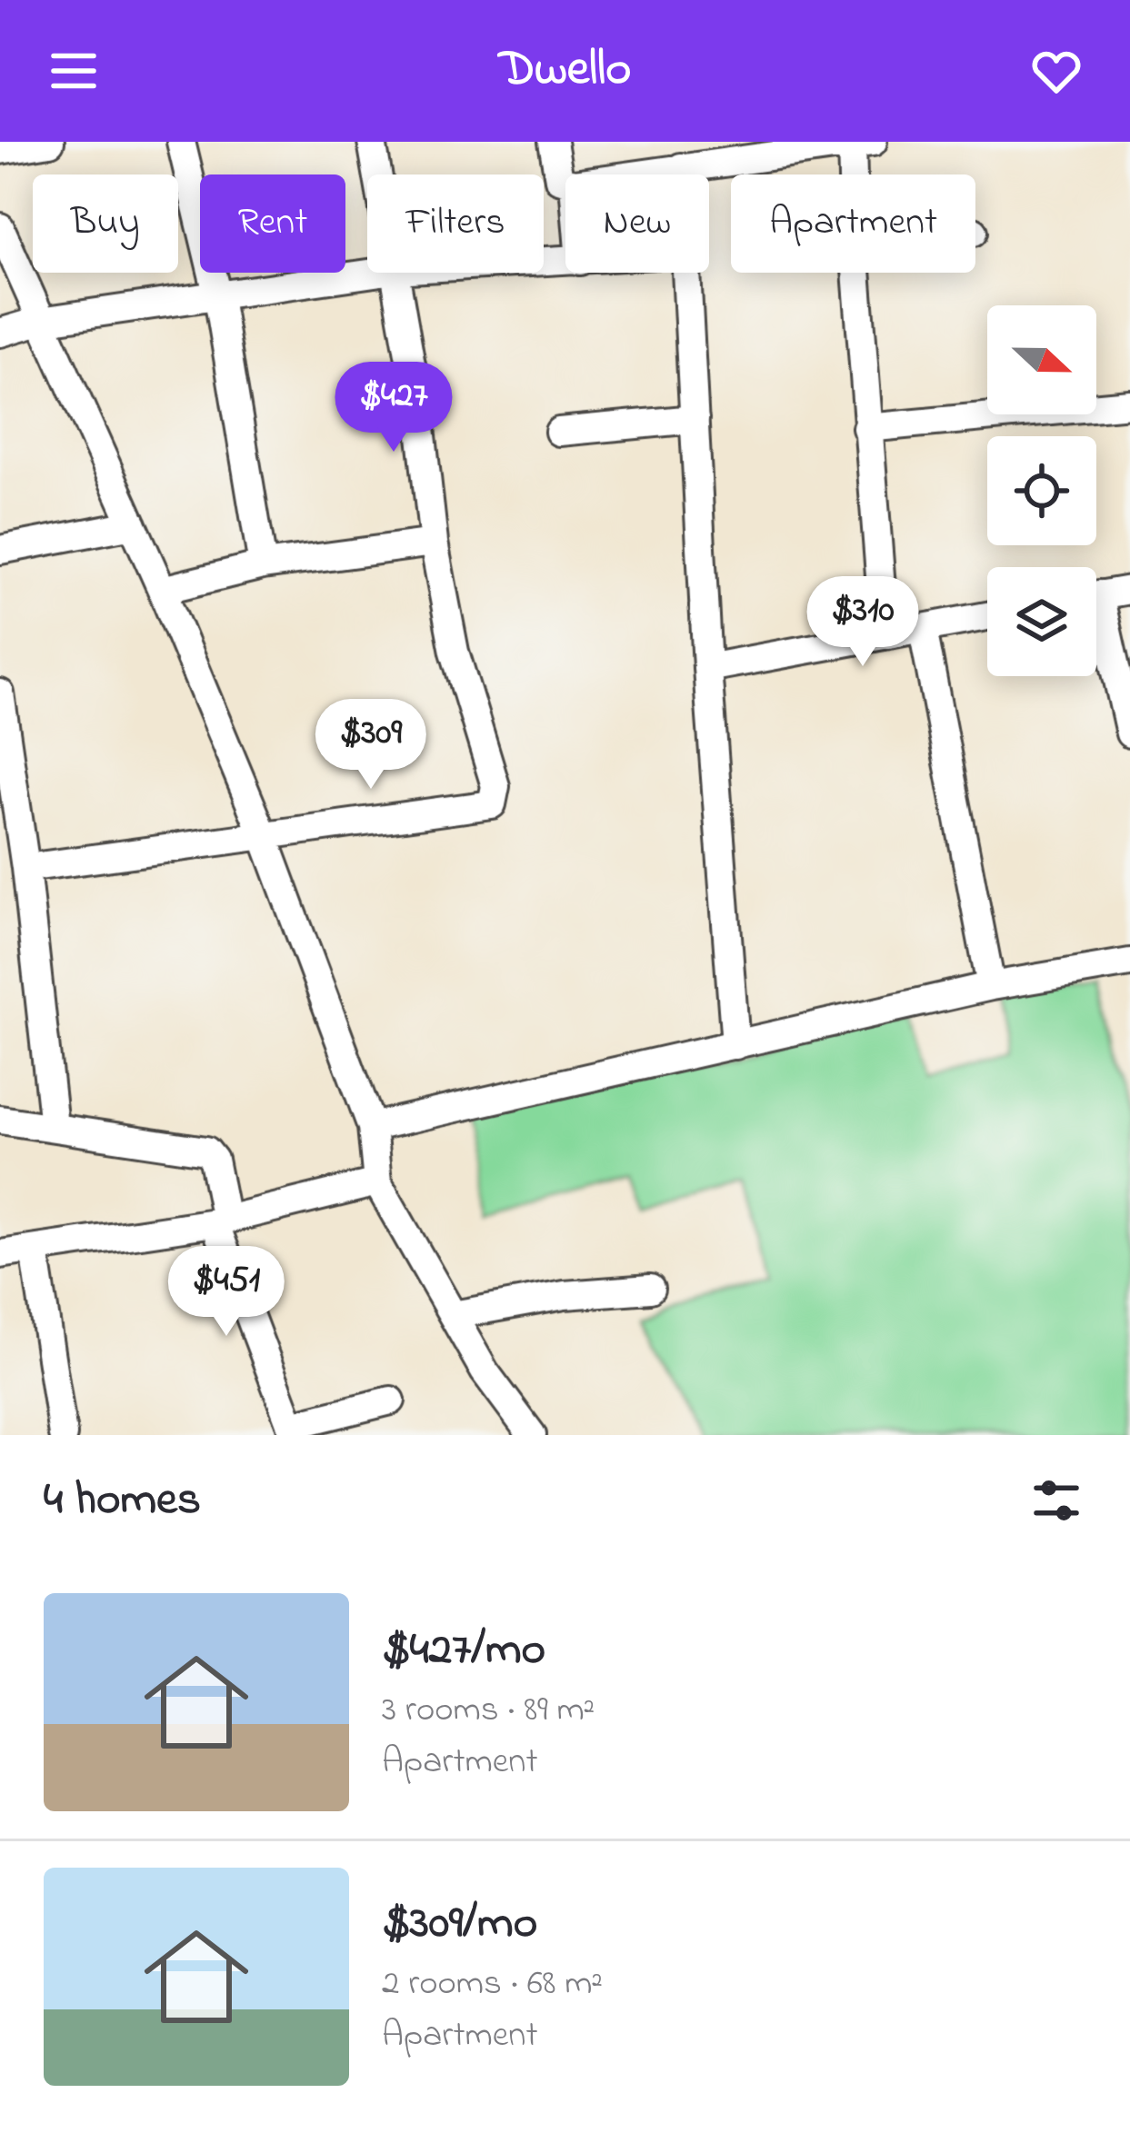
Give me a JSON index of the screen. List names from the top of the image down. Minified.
{"north":"right","page":{"header":"Dwello","chip":["Buy","Rent","Filters","New","Apartment"],"price":["$427","$310","$309","$451"],"heading":"4 homes","list":[{"name":"$427/mo","note":"3 rooms · 89 m² · Apartment"},{"name":"$309/mo","note":"2 rooms · 68 m² · Apartment"}]}}
